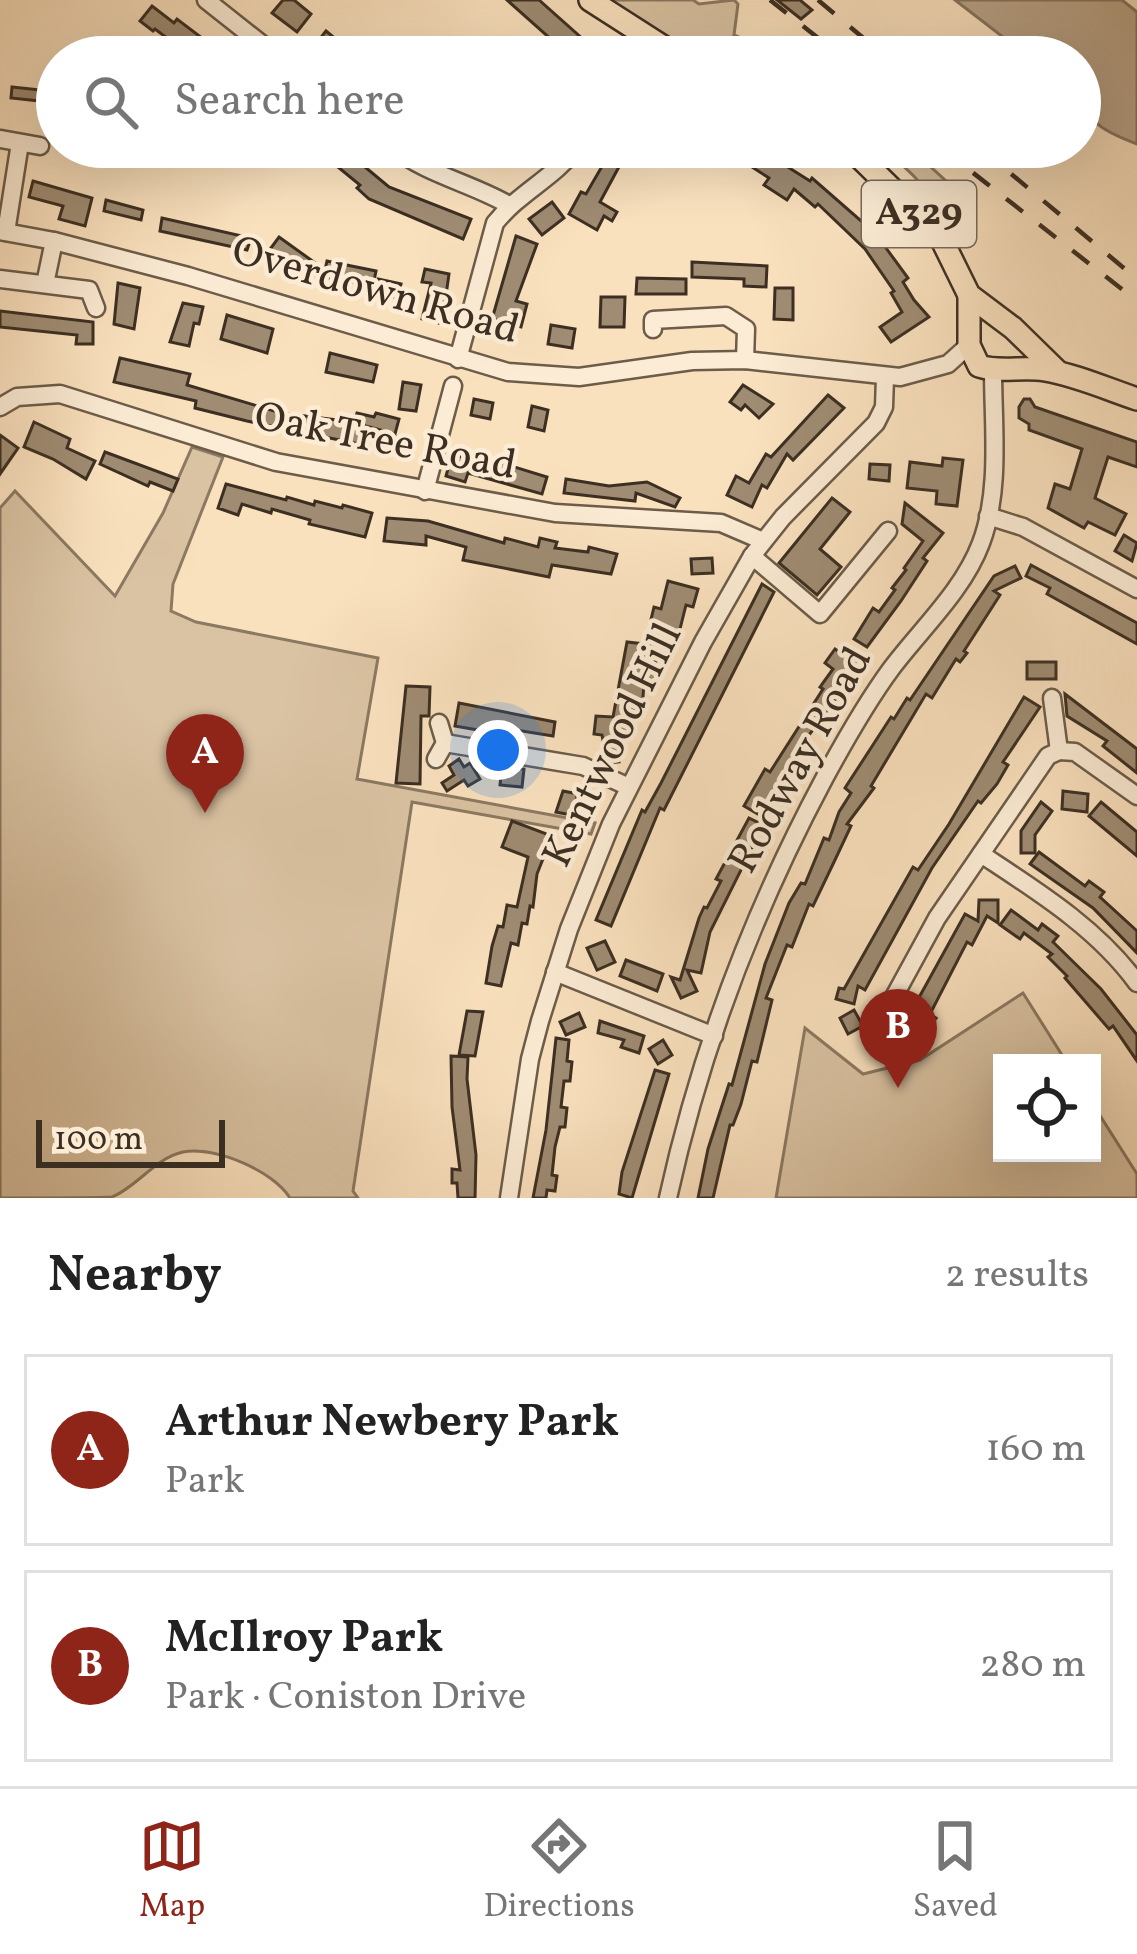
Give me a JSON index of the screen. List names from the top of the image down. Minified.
{"streets":{"main road":["A329"],"street":["Overdown Road","Oak Tree Road","Kentwood Hill","Rodway Road"]},"crossings":[["A329","Overdown Road"],["A329","Rodway Road"],["Overdown Road","Kentwood Hill"],["Overdown Road","Rodway Road"],["Oak Tree Road","Kentwood Hill"]],"scale_bar":"100 m","page":{"search":"Search here","pins":["A","B"],"scale":"100 m","heading":["Nearby","2 results"],"list":[{"mark":"A","name":"Arthur Newbery Park","note":"Park","value":"160 m"},{"mark":"B","name":"McIlroy Park","note":"Park · Coniston Drive","value":"280 m"}],"nav":["Map","Directions","Saved"]}}
